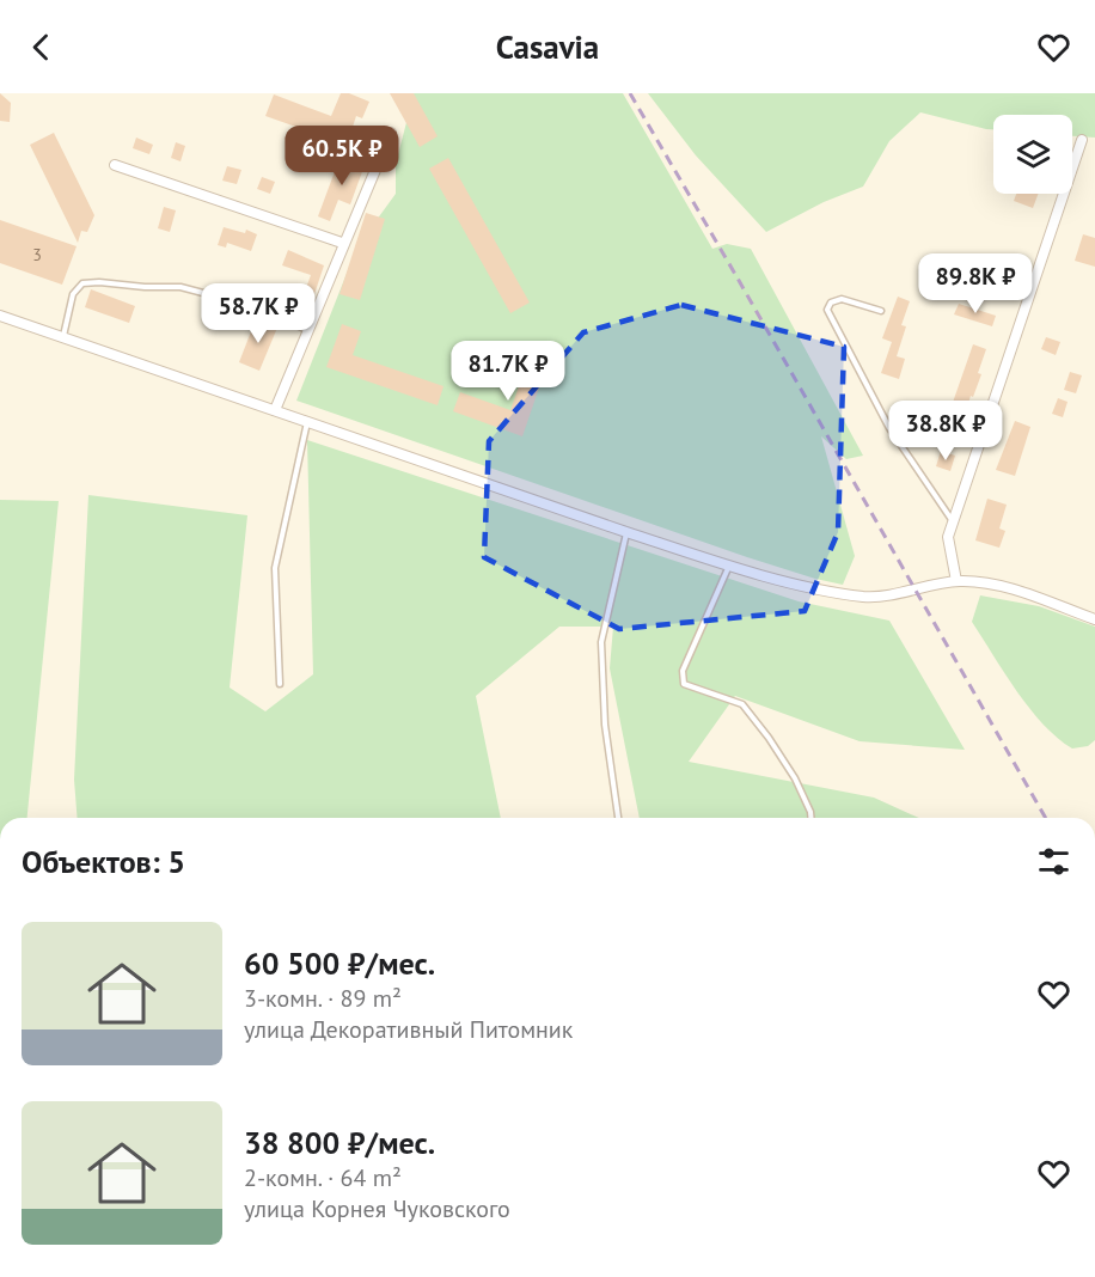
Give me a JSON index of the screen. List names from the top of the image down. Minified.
{"house_numbers":["3"],"page":{"header":"Casavia","price":["60.5K ₽","89.8K ₽","58.7K ₽","81.7K ₽","38.8K ₽"],"heading":"Объектов: 5","list":[{"name":"60 500 ₽/мес.","note":"3-комн. · 89 m² · улица Декоративный Питомник"},{"name":"38 800 ₽/мес.","note":"2-комн. · 64 m² · улица Корнея Чуковского"}]}}
